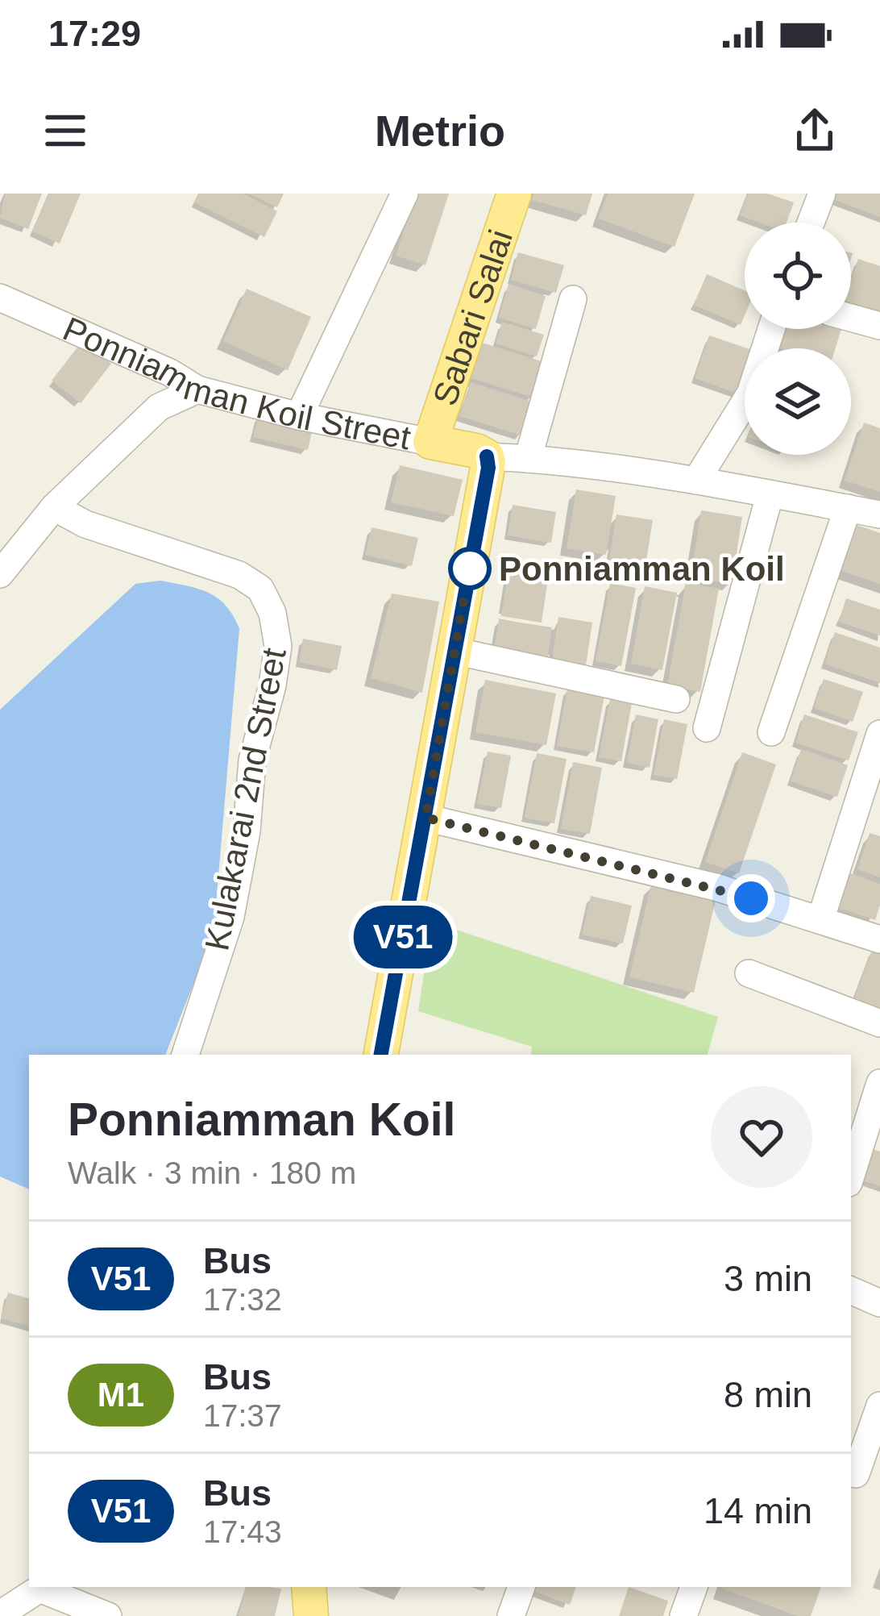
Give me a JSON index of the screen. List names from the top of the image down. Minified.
{"streets":{"main road":["Sabari Salai","Ponniamman Koil Street"],"street":["Kulakarai 2nd Street"]},"crossings":[["Sabari Salai","Ponniamman Koil Street"]],"places":["Ponniamman Koil"],"lines":["bus line V51"],"page":{"status":"17:29","header":"Metrio","on_map":"V51","heading":["Ponniamman Koil","Walk · 3 min · 180 m"],"list":[{"mark":"V51","name":"Bus","note":"17:32","value":"3 min"},{"mark":"M1","name":"Bus","note":"17:37","value":"8 min"},{"mark":"V51","name":"Bus","note":"17:43","value":"14 min"}]}}
